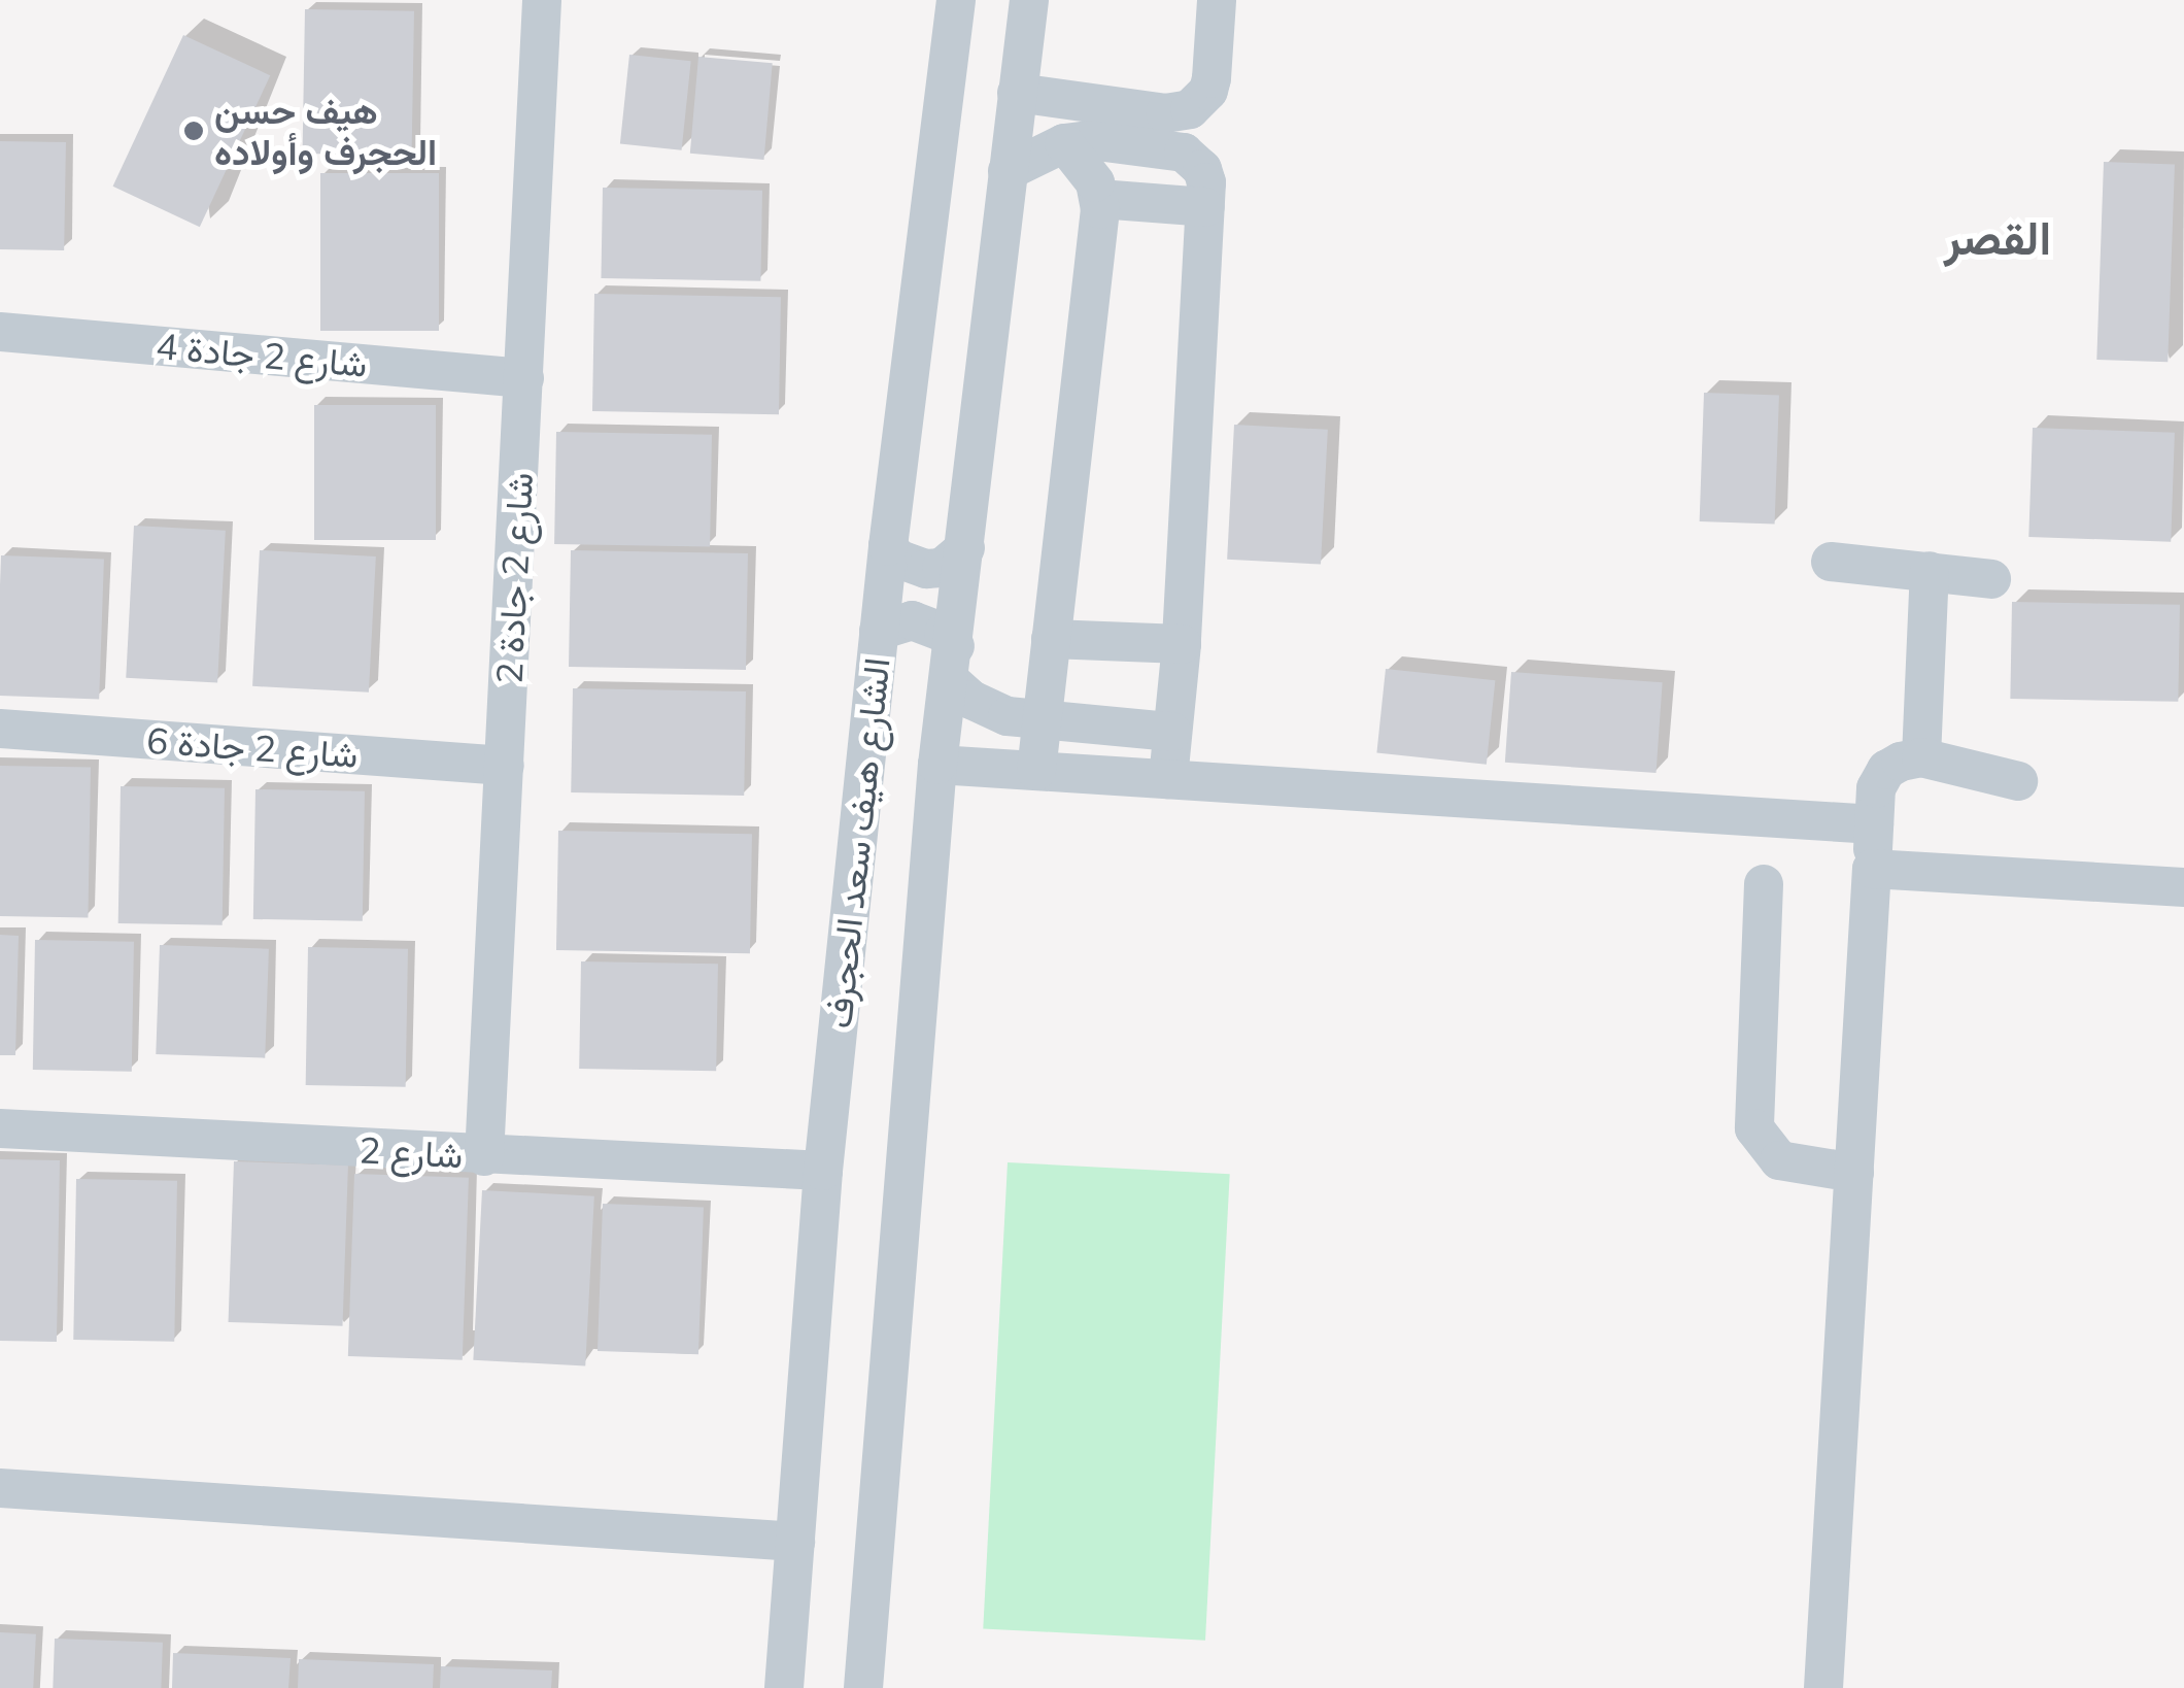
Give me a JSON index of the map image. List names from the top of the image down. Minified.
{"streets":{"street":["شارع 2 جادة 4","شارع 2 جادة 2","شارع 2 جادة 6","الشارع هيف سعد الحجرف","شارع 2"]},"crossings":[["شارع 2 جادة 4","شارع 2 جادة 2"],["شارع 2 جادة 2","شارع 2 جادة 6"],["شارع 2 جادة 2","شارع 2"],["الشارع هيف سعد الحجرف","شارع 2"]],"districts":["القصر"],"places":["هيف حسن الحجرف وأولاده"]}
